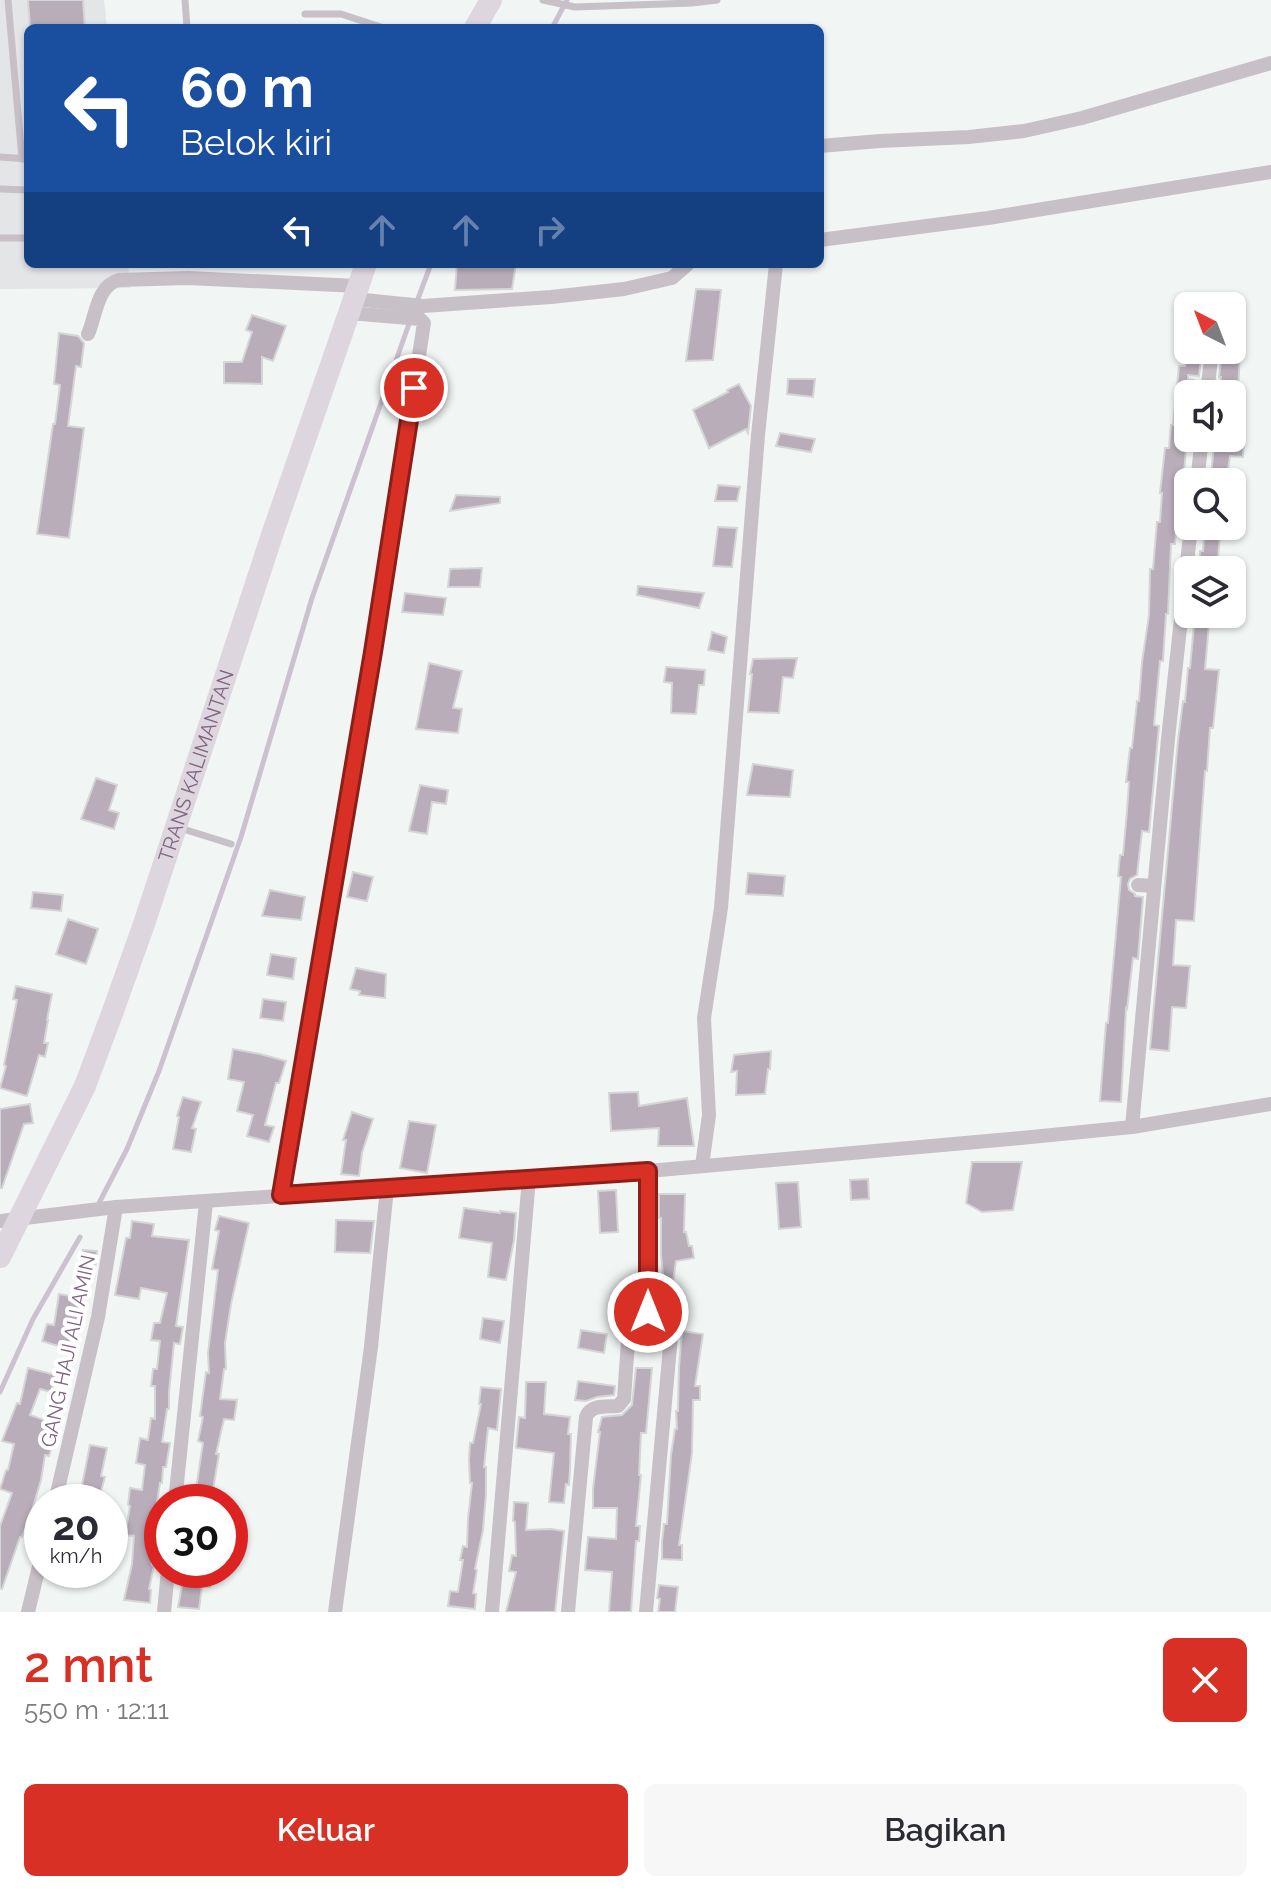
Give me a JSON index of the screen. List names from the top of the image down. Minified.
{"streets":{"highway":["TRANS KALIMANTAN"],"street":["GANG HAJI ALI AMIN"]},"north":"top left","page":{"turn":["60 m","Belok kiri"],"speed":"20 km/h","limit":"30","heading":["2 mnt","550 m · 12:11"],"buttons":["Keluar","Bagikan"]}}
